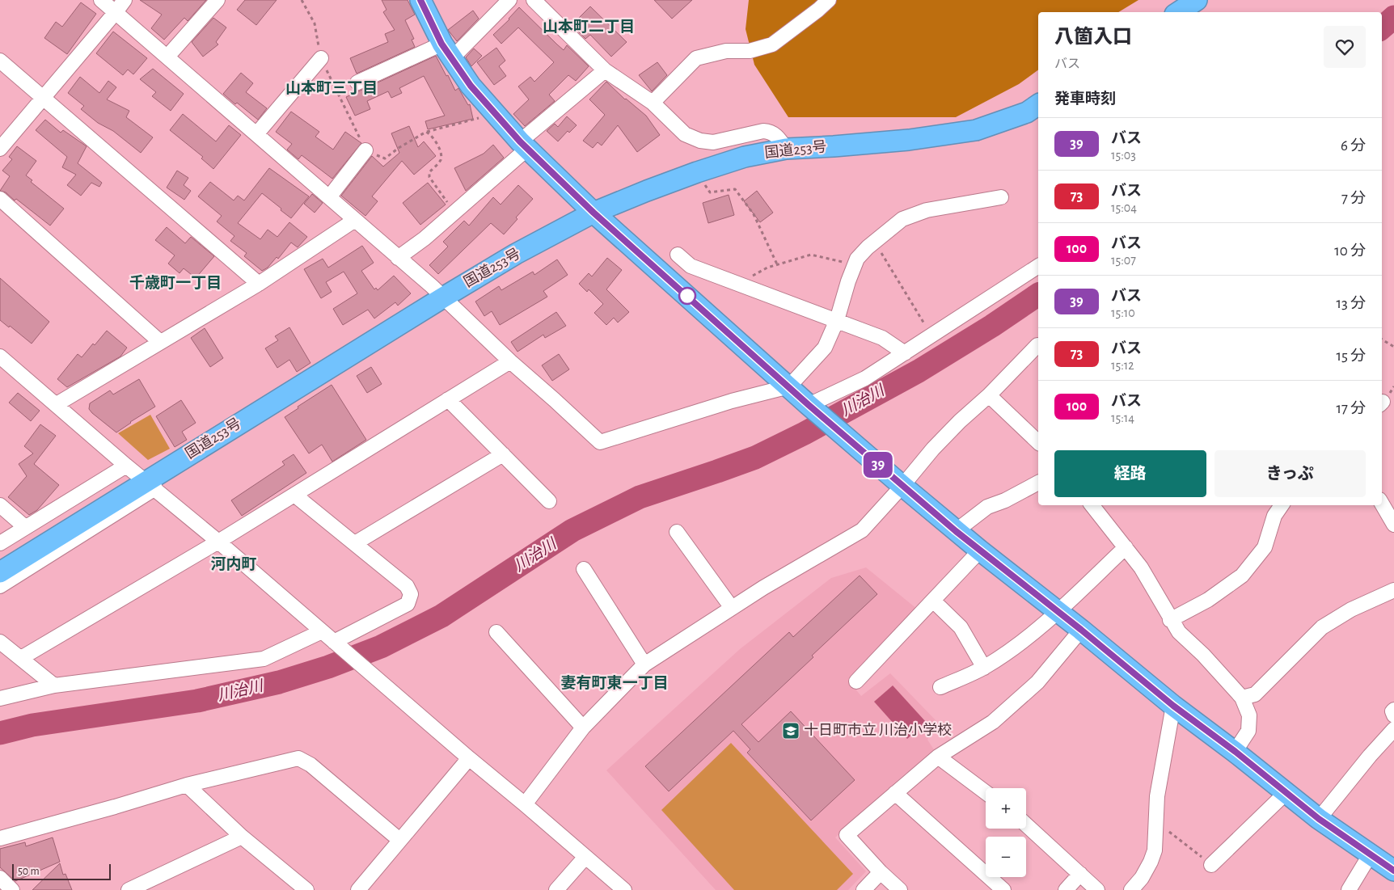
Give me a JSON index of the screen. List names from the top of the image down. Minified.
{"streets":{"highway":["国道253号"]},"districts":["山本町二丁目","山本町三丁目","千歳町一丁目","河内町","妻有町東一丁目"],"water":["川治川"],"places":{"school or university":["十日町市立 川治小学校"]},"lines":["bus line 39"],"scale_bar":"50 m","page":{"on_map":"39","heading":[["八箇入口","バス"],"発車時刻"],"list":[{"mark":"39","name":"バス","note":"15:03","value":"6 分"},{"mark":"73","name":"バス","note":"15:04","value":"7 分"},{"mark":"100","name":"バス","note":"15:07","value":"10 分"},{"mark":"39","name":"バス","note":"15:10","value":"13 分"},{"mark":"73","name":"バス","note":"15:12","value":"15 分"},{"mark":"100","name":"バス","note":"15:14","value":"17 分"}],"buttons":["経路","きっぷ"],"map_buttons":["+","−"],"scale":"50 m"}}
